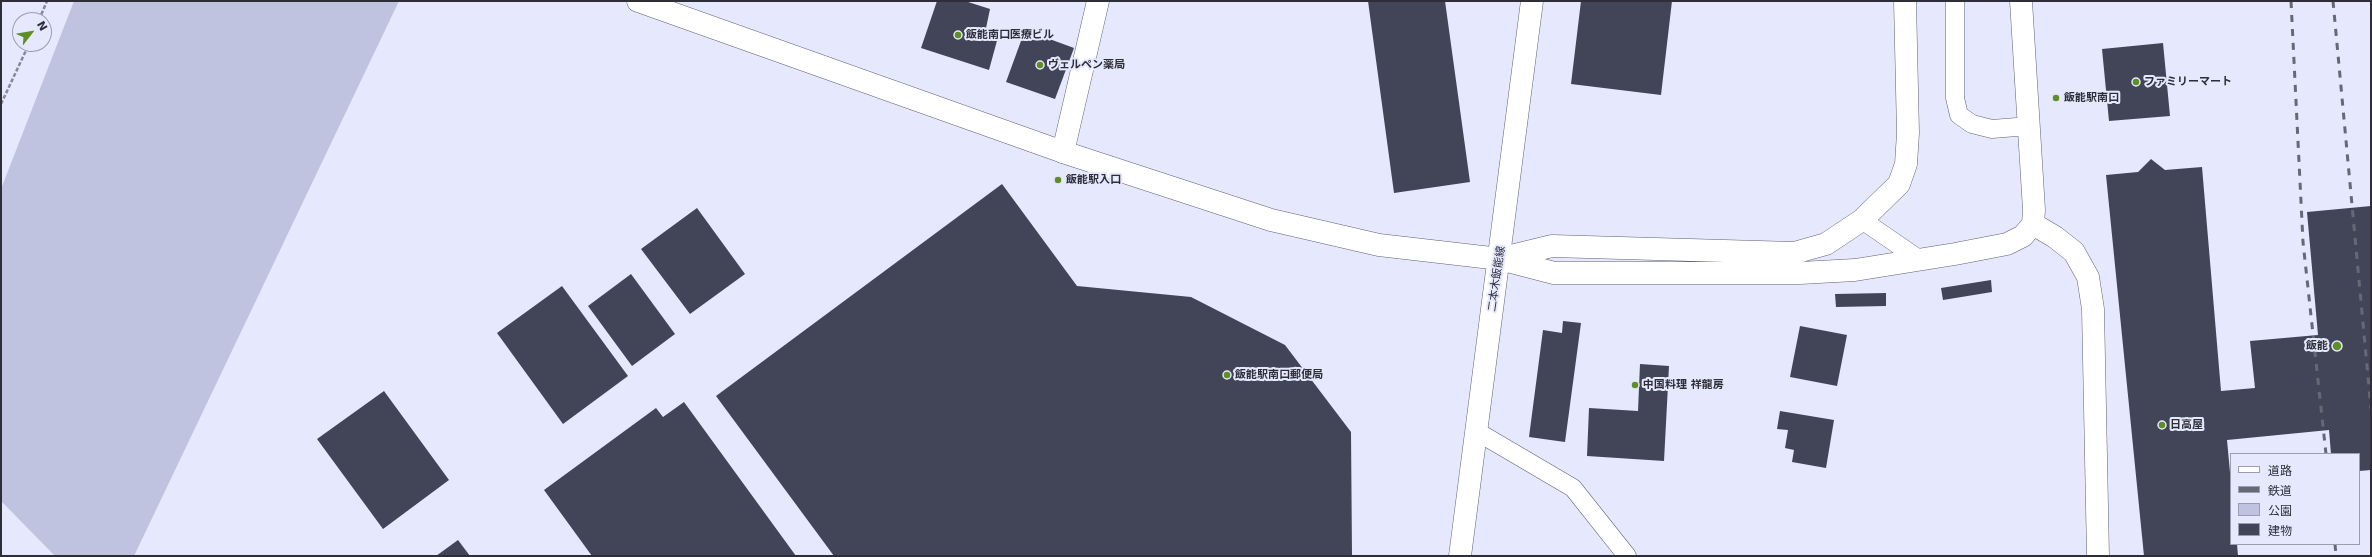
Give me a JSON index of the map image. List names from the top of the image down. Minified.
{"streets":{"street":["二本木飯能線"]},"places":["飯能南口医療ビル","ヴェルペン薬局","ファミリーマート","飯能駅南口","飯能駅入口","飯能","飯能駅南口郵便局","中国料理 祥龍房","日高屋"],"legend":["道路","鉄道","公園","建物"],"north":"top right"}
